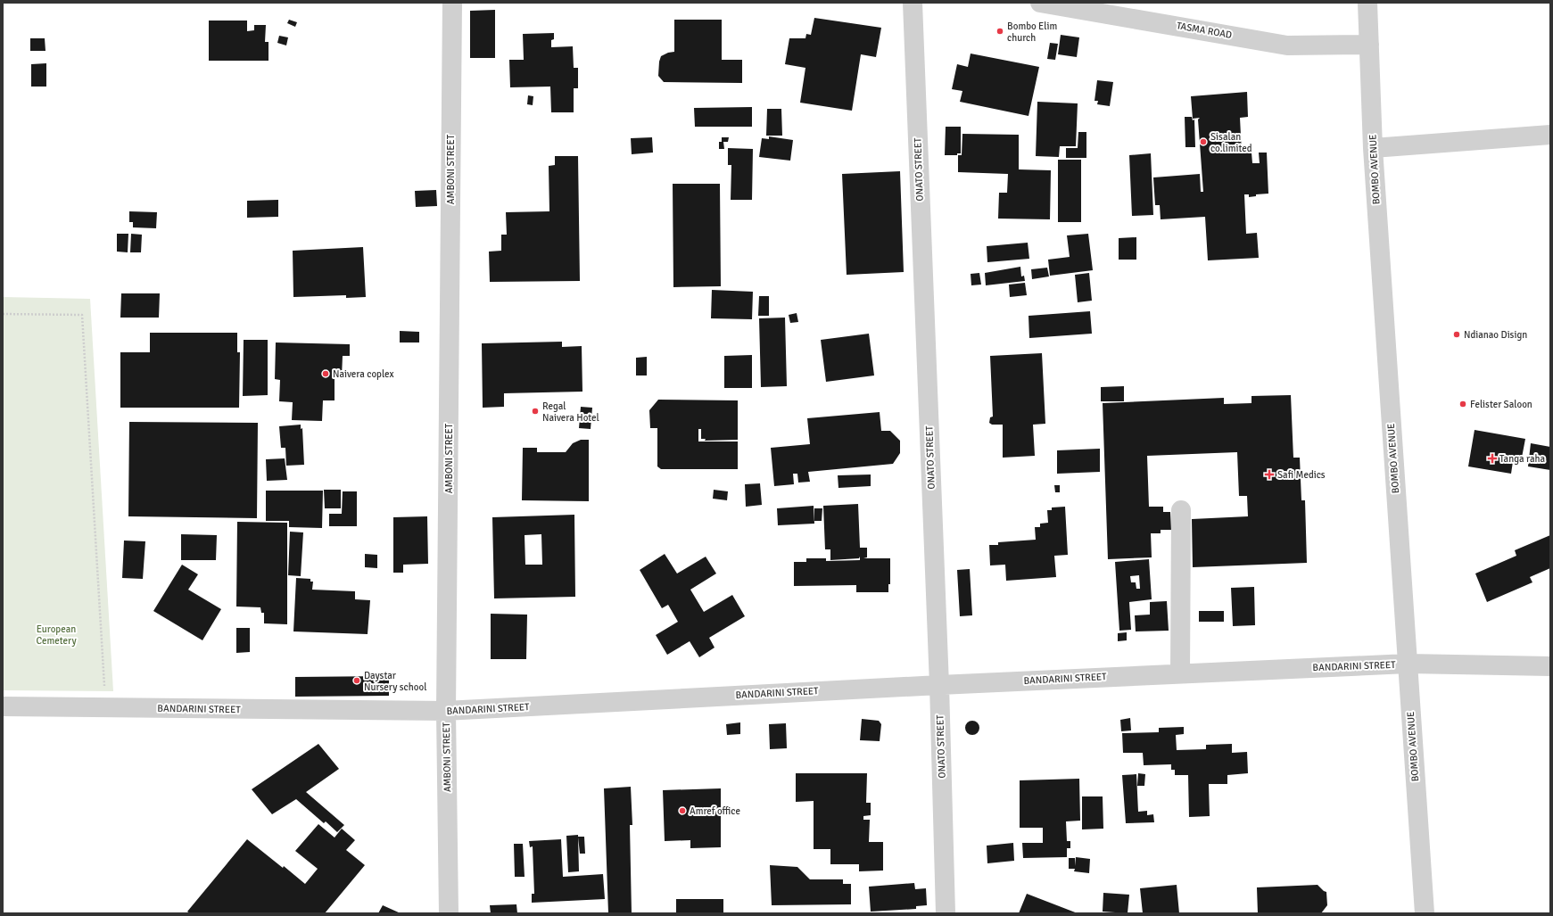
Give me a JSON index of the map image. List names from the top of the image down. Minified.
{"streets":{"street":["TASMA ROAD","AMBONI STREET","ONATO STREET","BOMBO AVENUE","BANDARINI STREET"]},"crossings":[["TASMA ROAD","BOMBO AVENUE"],["AMBONI STREET","BANDARINI STREET"],["ONATO STREET","BANDARINI STREET"],["BOMBO AVENUE","BANDARINI STREET"]],"parks":["European Cemetery"],"places":{"other":["Bombo Elim church","Sisalan co.limited","Ndianao Disign","Naivera coplex","Felister Saloon","Regal Naivera Hotel","Daystar Nursery school","Amref office"],"health":["Tanga raha","Safi Medics"]}}
